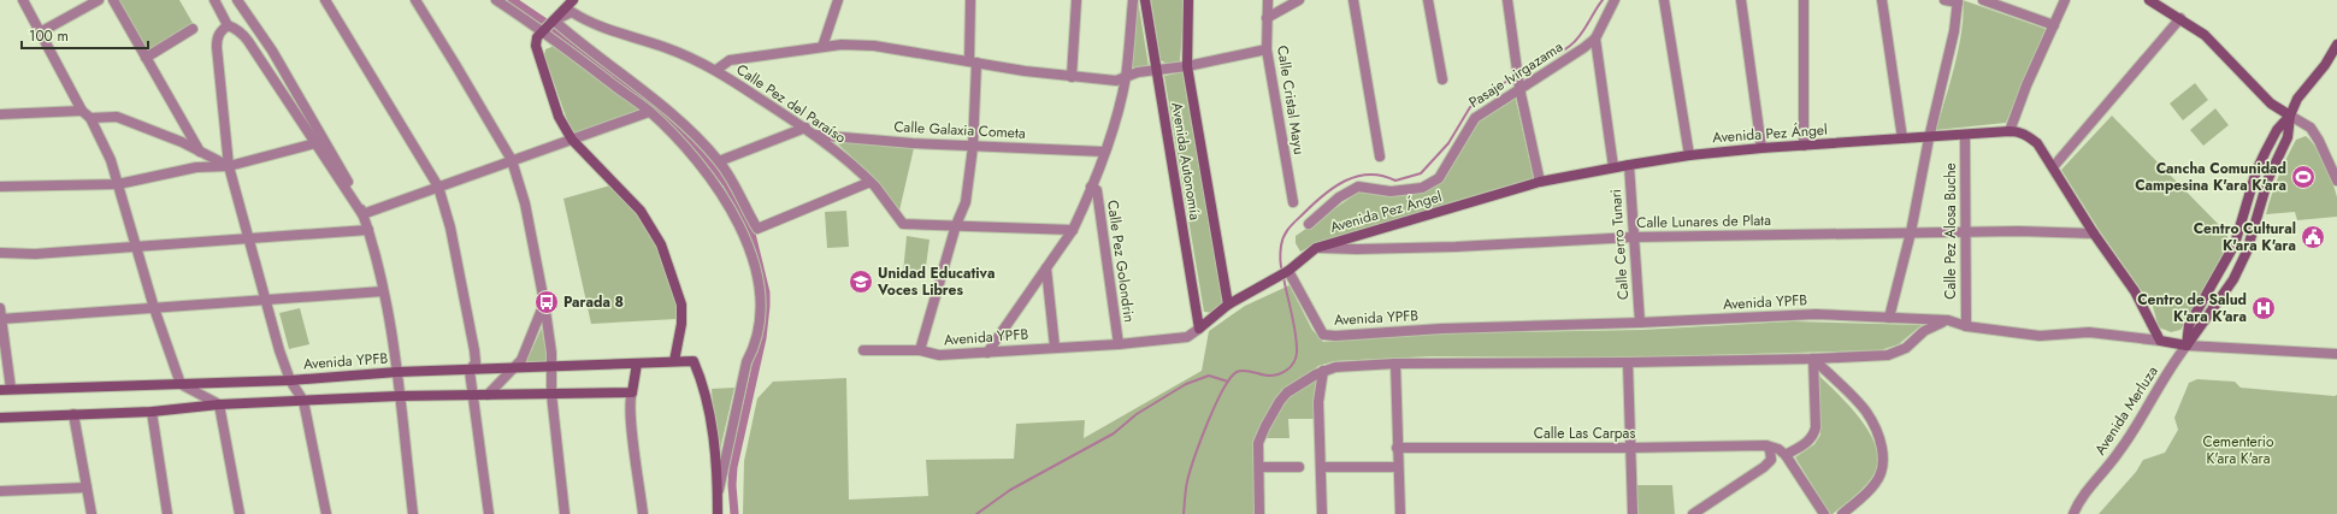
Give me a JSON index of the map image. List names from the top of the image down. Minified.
{"streets":{"street":["Pasaje Ivirgazama","Calle Cristal Mayu","Calle Pez del Paraíso","Calle Galaxia Cometa","Avenida Pez Ángel","Avenida Autonomía","Calle Lunares de Plata","Calle Pez Alosa Buche","Calle Cerro Tunari","Calle Pez Golondrin","Avenida YPFB","Avenida Merluza","Calle Las Carpas"]},"crossings":[["Calle Pez del Paraíso","Calle Galaxia Cometa"],["Avenida Pez Ángel","Calle Lunares de Plata"],["Avenida Pez Ángel","Calle Pez Alosa Buche"],["Avenida Pez Ángel","Calle Cerro Tunari"],["Avenida Pez Ángel","Avenida YPFB"],["Avenida Autonomía","Avenida YPFB"],["Calle Lunares de Plata","Calle Pez Alosa Buche"],["Calle Lunares de Plata","Calle Cerro Tunari"],["Calle Pez Alosa Buche","Avenida YPFB"],["Calle Cerro Tunari","Avenida YPFB"],["Calle Pez Golondrin","Avenida YPFB"],["Avenida YPFB","Avenida Merluza"]],"parks":["Cementerio K'ara K'ara"],"places":{"sports":["Cancha Comunidad Campesina K'ara K'ara"],"public building":["Centro Cultural K'ara K'ara"],"school or university":["Unidad Educativa Voces Libres"],"bus stop":["Parada 8"],"hospital":["Centro de Salud K'ara K'ara"]},"scale_bar":"100 m"}
